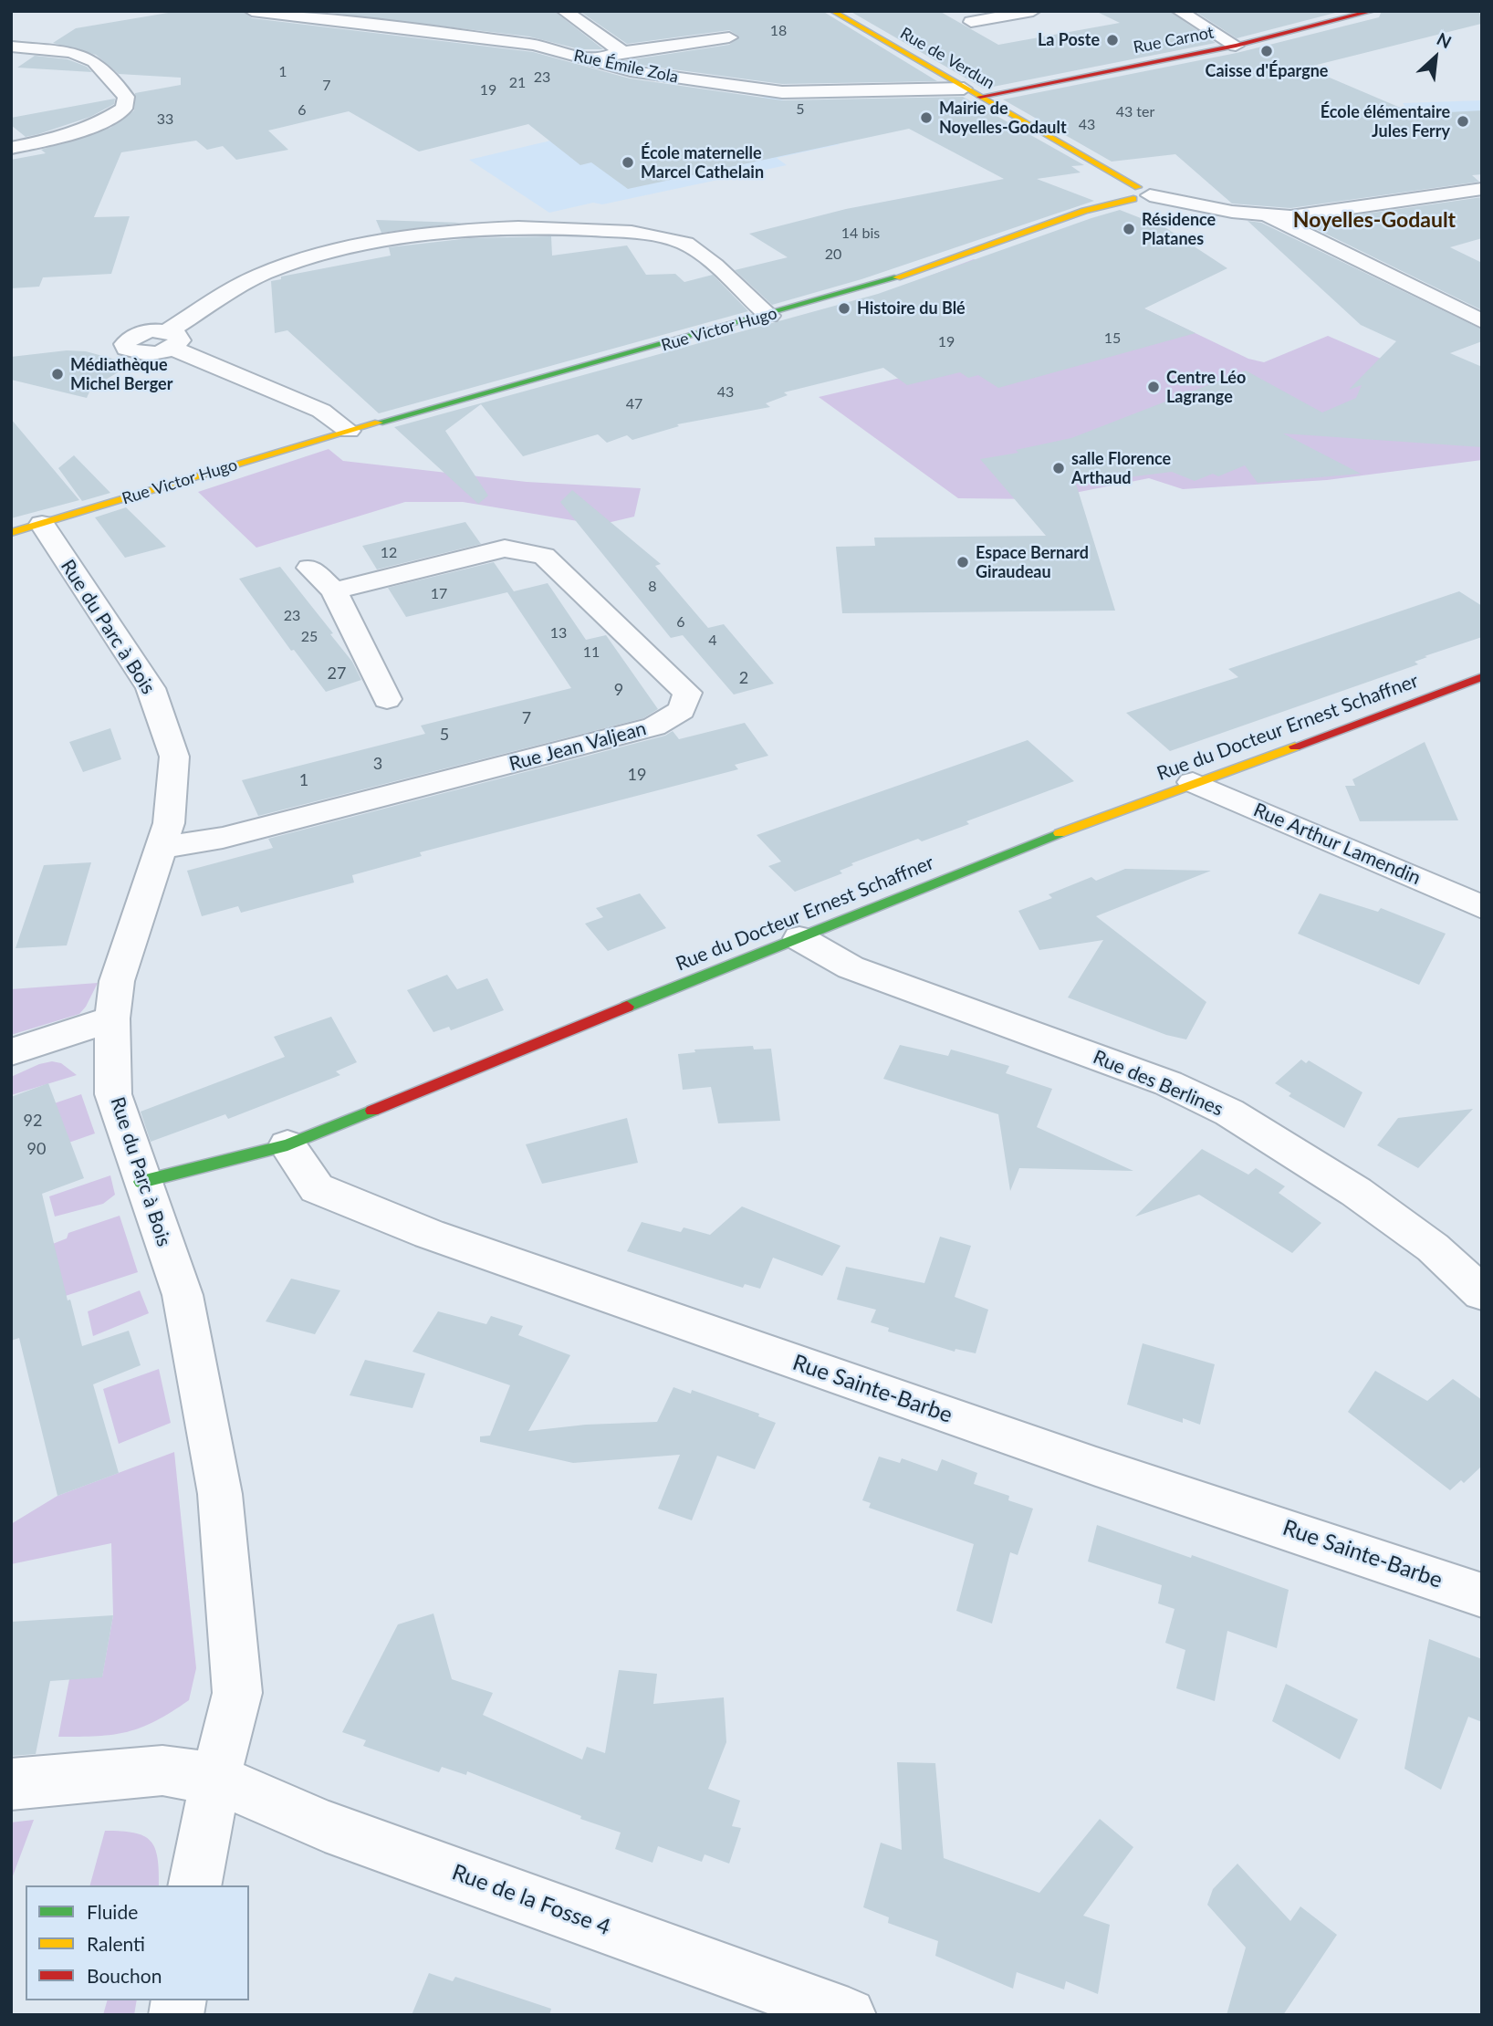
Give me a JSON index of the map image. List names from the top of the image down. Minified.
{"streets":{"street":["Rue Carnot","Rue de Verdun","Rue Émile Zola","Rue Victor Hugo","Rue du Parc à Bois","Rue du Docteur Ernest Schaffner","Rue Jean Valjean","Rue Arthur Lamendin","Rue des Berlines","Rue Sainte-Barbe","Rue de la Fosse 4"]},"crossings":[["Rue Carnot","Rue de Verdun"],["Rue de Verdun","Rue Émile Zola"],["Rue de Verdun","Rue Victor Hugo"],["Rue Victor Hugo","Rue du Parc à Bois"],["Rue du Parc à Bois","Rue du Docteur Ernest Schaffner"],["Rue du Parc à Bois","Rue Jean Valjean"],["Rue du Parc à Bois","Rue de la Fosse 4"],["Rue du Docteur Ernest Schaffner","Rue Arthur Lamendin"],["Rue du Docteur Ernest Schaffner","Rue des Berlines"],["Rue du Docteur Ernest Schaffner","Rue Sainte-Barbe"]],"districts":["Noyelles-Godault"],"places":["La Poste","Caisse d'Épargne","Mairie de Noyelles-Godault","École élémentaire Jules Ferry","École maternelle Marcel Cathelain","Résidence Platanes","Histoire du Blé","Médiathèque Michel Berger","Centre Léo Lagrange","salle Florence Arthaud","Espace Bernard Giraudeau"],"house_numbers":["18","1","23","21","7","19","5","6","43 ter","33","43","14 bis","20","15","19","43","47","12","8","17","23","6","13","25","4","11","27","2","9","7","5","3","19","1","92","90"],"legend":["Fluide","Ralenti","Bouchon"],"north":"top right"}
